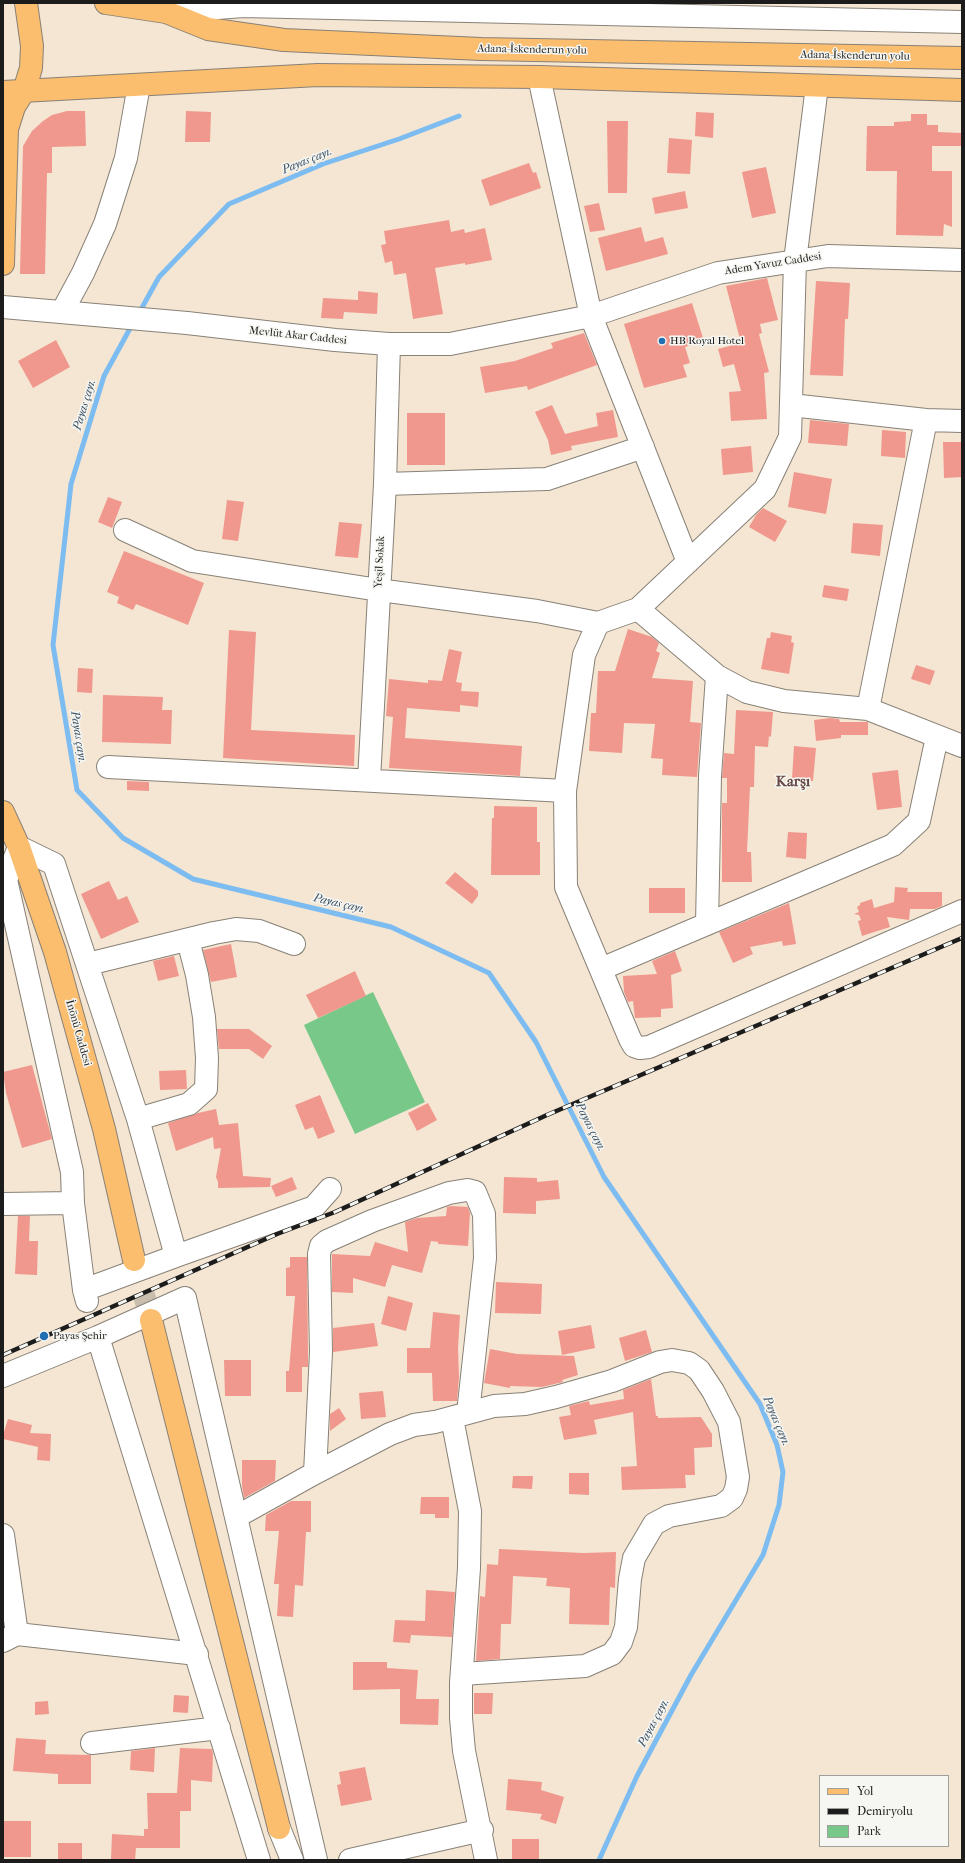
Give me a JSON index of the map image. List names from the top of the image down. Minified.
{"streets":{"main road":["Adana-İskenderun yolu","İnönü Caddesi"],"street":["Adem Yavuz Caddesi","Mevlüt Akar Caddesi","Yeşil Sokak"]},"crossings":[["Adem Yavuz Caddesi","Mevlüt Akar Caddesi"],["Mevlüt Akar Caddesi","Yeşil Sokak"]],"districts":["Karşı"],"water":["Payas çayı."],"places":["HB Royal Hotel","Payas Şehi̇r"],"legend":["Yol","Demiryolu","Park"]}
